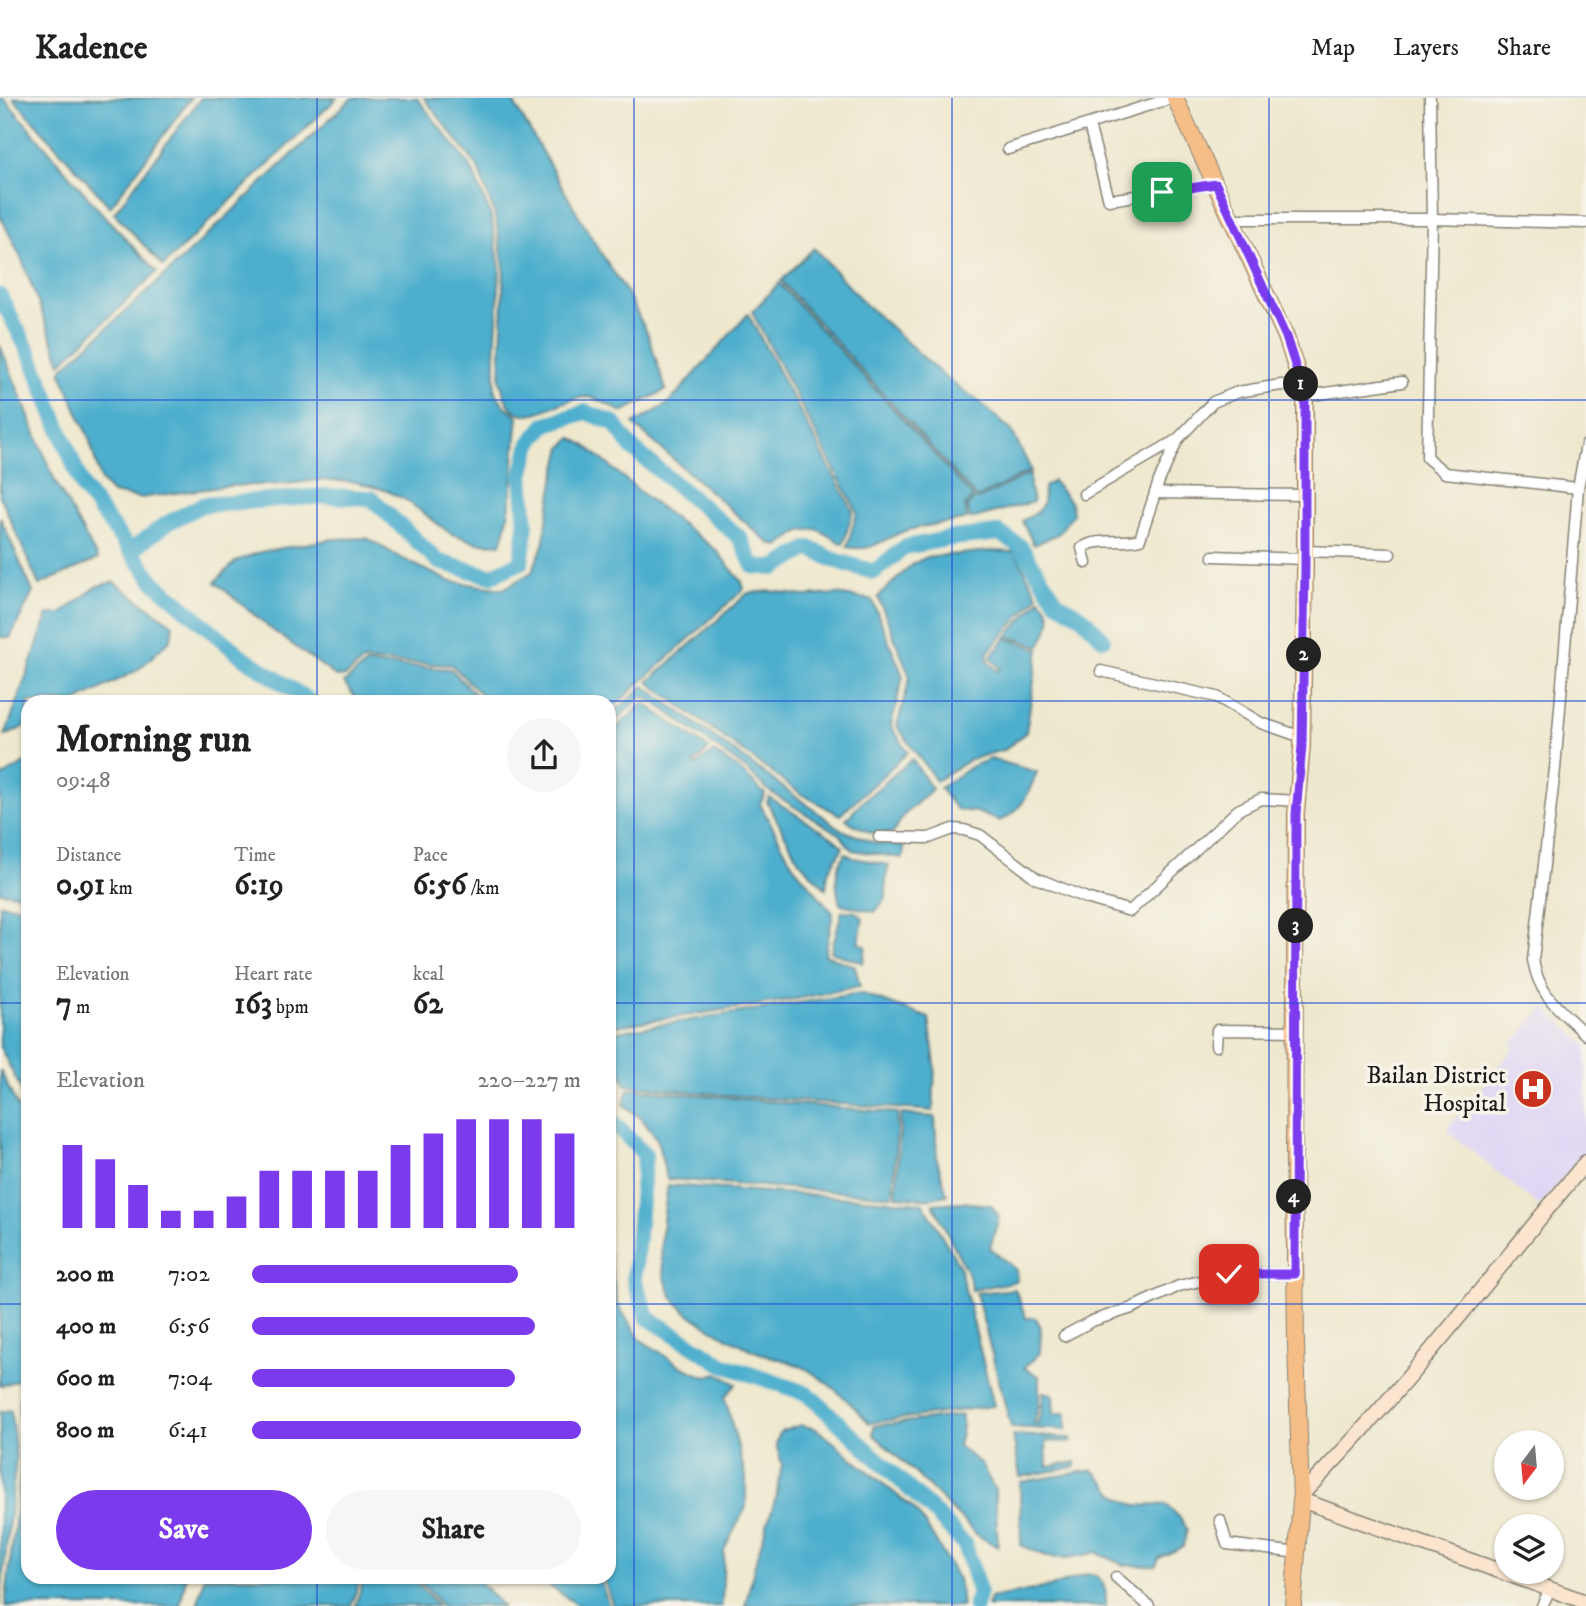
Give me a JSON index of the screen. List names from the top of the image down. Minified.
{"places":{"hospital":["Bailan District Hospital"]},"north":"bottom","page":{"header":"Kadence","nav":["Map","Layers","Share"],"pins":["1","2","3","4"],"heading":["Morning run","09:48"],"stats":[["Distance","0.91 km"],["Time","6:19"],["Pace","6:56 /km"],["Elevation","7 m"],["Heart rate","163 bpm"],["kcal","62"]],"chart":["Elevation","220–227 m"],"list":[{"name":"200 m","note":"7:02"},{"name":"400 m","note":"6:56"},{"name":"600 m","note":"7:04"},{"name":"800 m","note":"6:41"}],"buttons":["Save","Share"]}}
